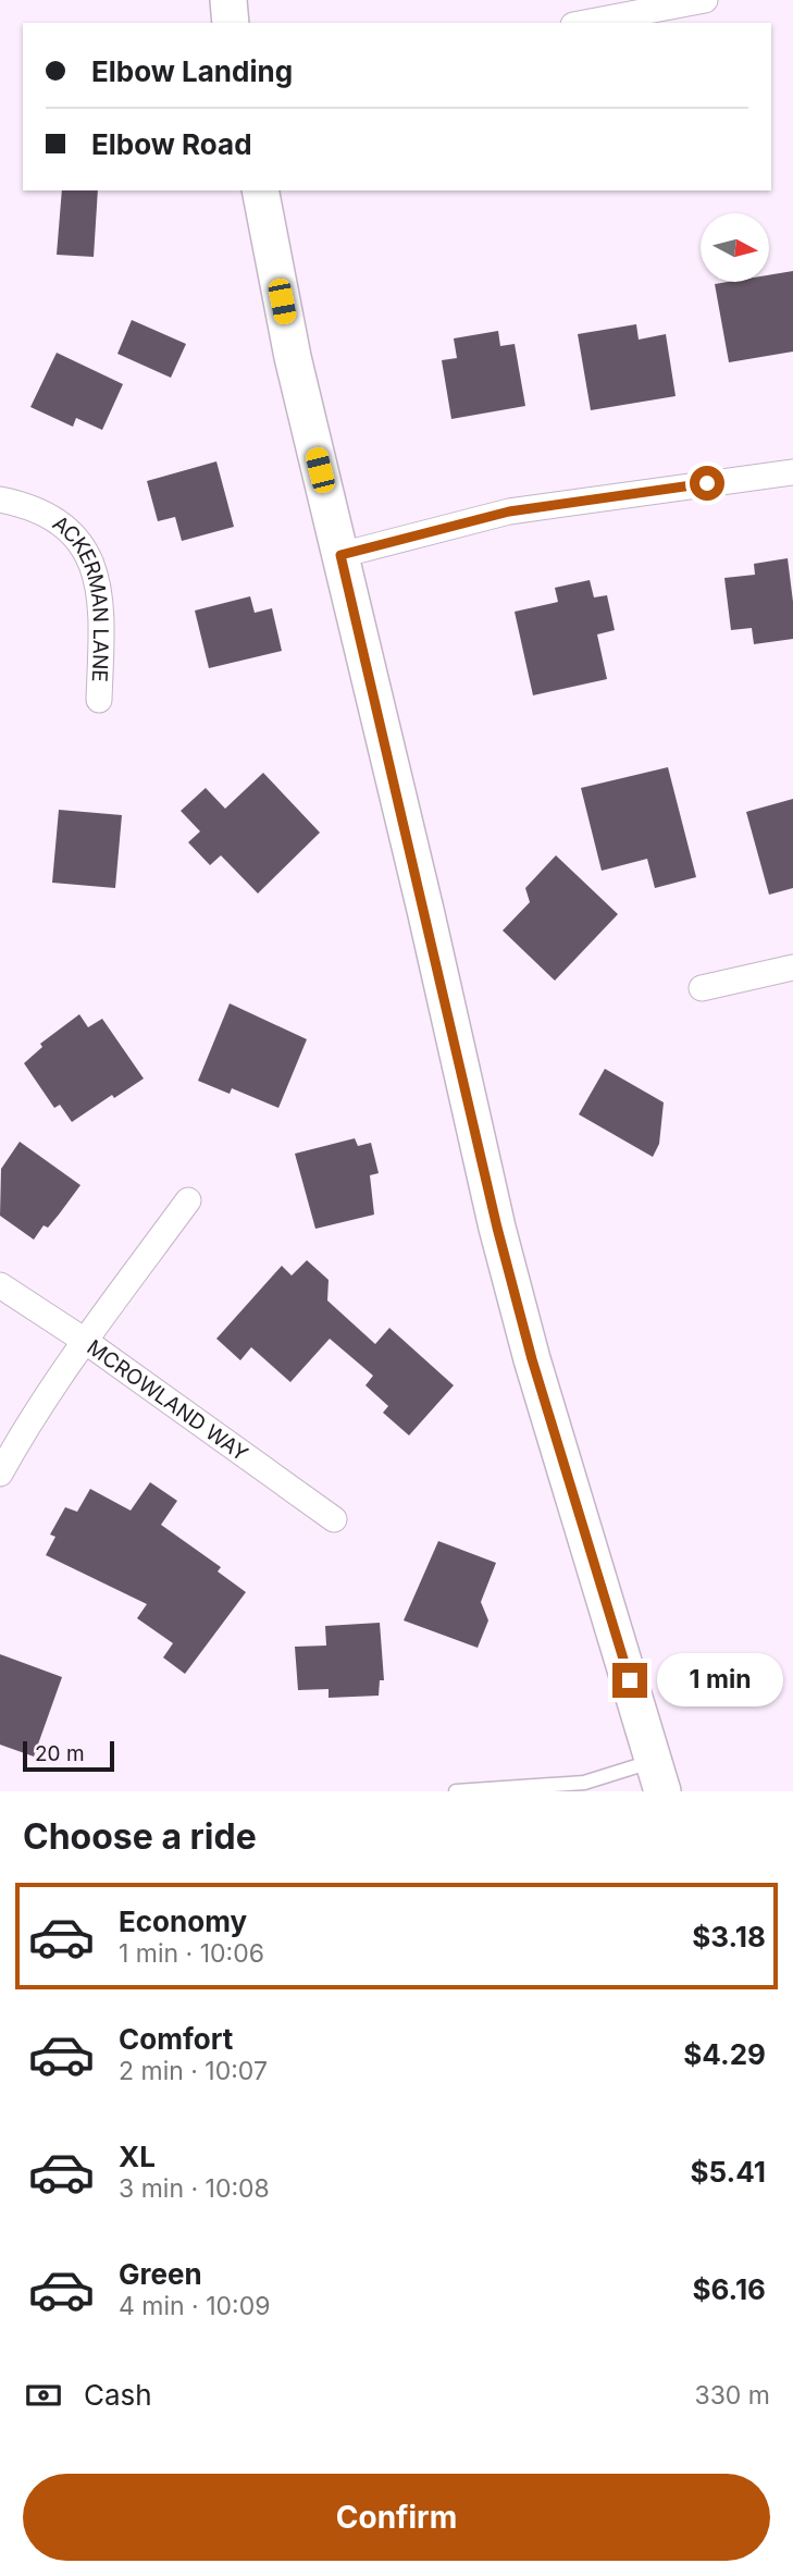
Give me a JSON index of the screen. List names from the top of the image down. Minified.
{"streets":{"street":["ACKERMAN LANE","MCROWLAND WAY"]},"scale_bar":"20 m","north":"right","page":{"banner":["Elbow Landing","Elbow Road"],"bubble":"1 min","scale":"20 m","heading":"Choose a ride","list":[{"name":"Economy","note":"1 min · 10:06","value":"$3.18"},{"name":"Comfort","note":"2 min · 10:07","value":"$4.29"},{"name":"XL","note":"3 min · 10:08","value":"$5.41"},{"name":"Green","note":"4 min · 10:09","value":"$6.16"}],"pay":["Cash","330 m"],"buttons":"Confirm"}}
